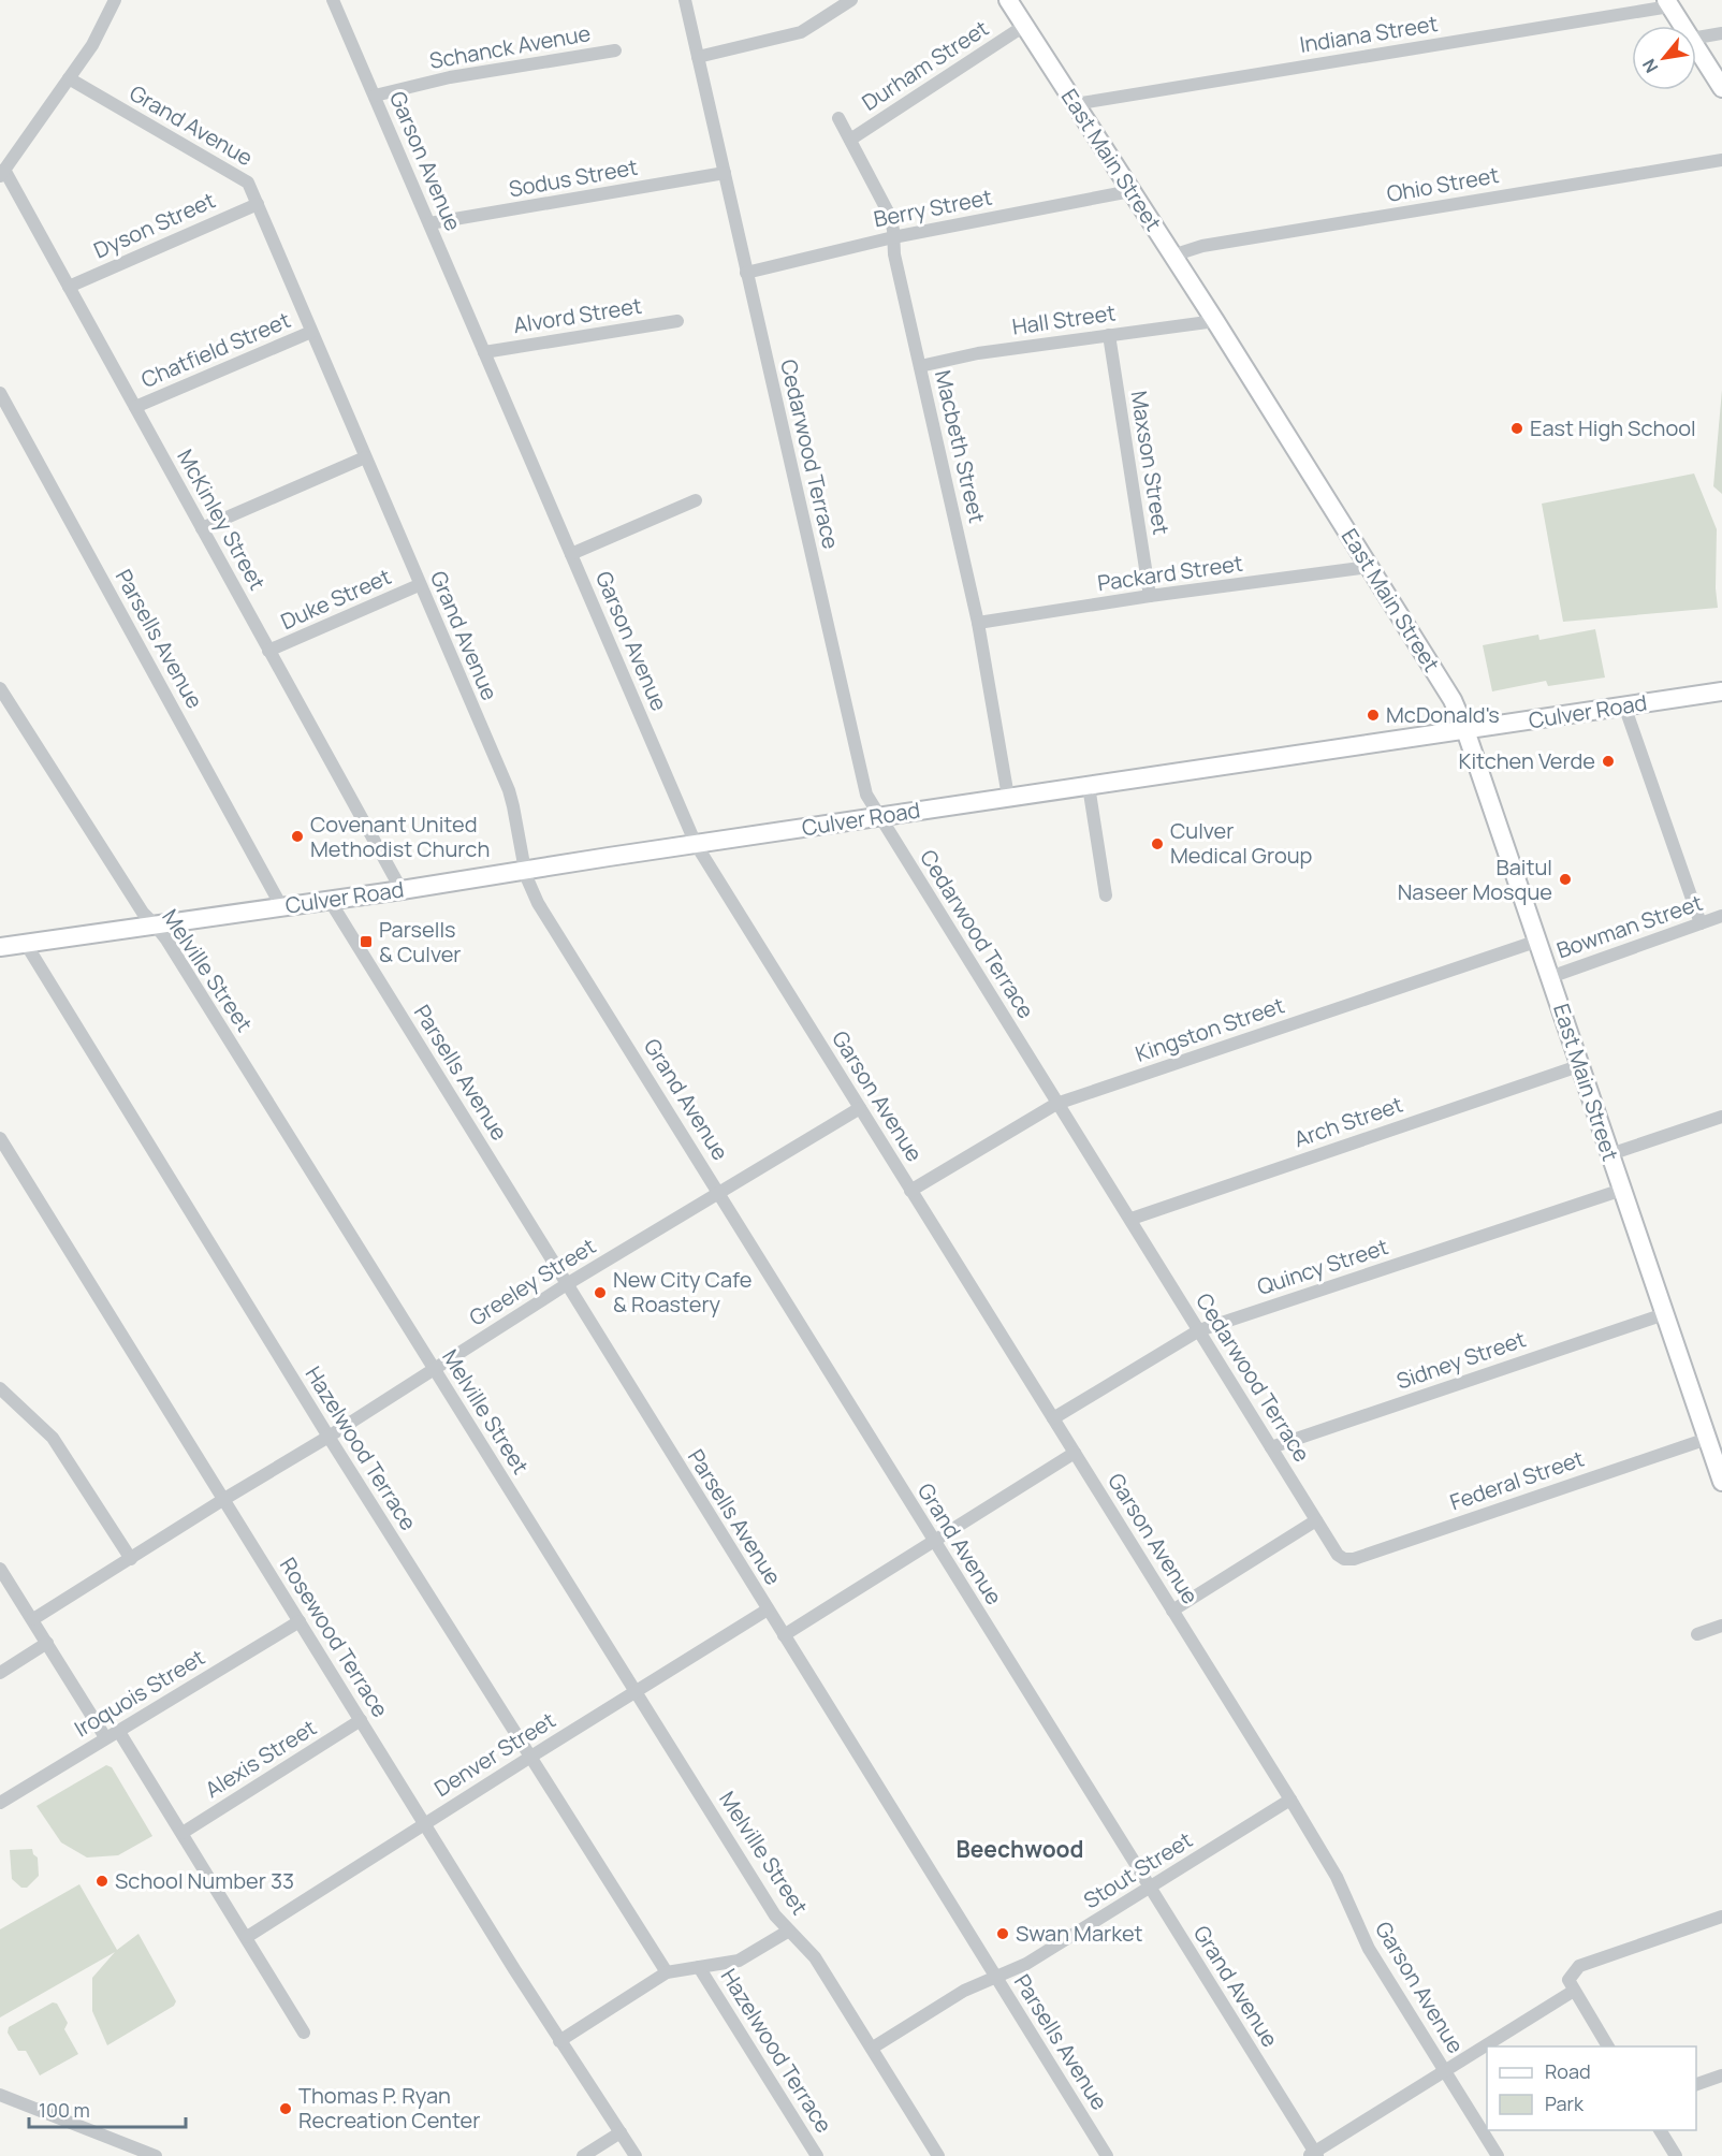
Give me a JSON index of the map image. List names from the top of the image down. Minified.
{"streets":{"main road":["East Main Street","Culver Road"],"street":["Indiana Street","Schanck Avenue","Durham Street","Grand Avenue","Garson Avenue","Sodus Street","Ohio Street","Berry Street","Dyson Street","Alvord Street","Hall Street","Chatfield Street","Macbeth Street","Cedarwood Terrace","Maxson Street","McKinley Street","Packard Street","Duke Street","Parsells Avenue","Bowman Street","Melville Street","Kingston Street","Arch Street","Quincy Street","Greeley Street","Sidney Street","Hazelwood Terrace","Federal Street","Rosewood Terrace","Iroquois Street","Denver Street","Alexis Street","Stout Street"]},"crossings":[["Indiana Street","East Main Street"],["Schanck Avenue","Garson Avenue"],["Durham Street","East Main Street"],["Durham Street","Macbeth Street"],["Grand Avenue","Dyson Street"],["Grand Avenue","Chatfield Street"],["Grand Avenue","Duke Street"],["Grand Avenue","Culver Road"],["Grand Avenue","Greeley Street"],["Grand Avenue","Stout Street"],["East Main Street","Ohio Street"],["East Main Street","Berry Street"],["East Main Street","Hall Street"],["East Main Street","Packard Street"],["East Main Street","Culver Road"],["East Main Street","Bowman Street"],["East Main Street","Kingston Street"],["East Main Street","Arch Street"],["East Main Street","Quincy Street"],["East Main Street","Sidney Street"],["East Main Street","Federal Street"],["Garson Avenue","Sodus Street"],["Garson Avenue","Alvord Street"],["Garson Avenue","Culver Road"],["Garson Avenue","Kingston Street"],["Garson Avenue","Quincy Street"],["Garson Avenue","Greeley Street"],["Garson Avenue","Stout Street"],["Sodus Street","Cedarwood Terrace"],["Berry Street","Macbeth Street"],["Berry Street","Cedarwood Terrace"],["Dyson Street","McKinley Street"],["Hall Street","Macbeth Street"],["Hall Street","Maxson Street"],["Chatfield Street","McKinley Street"],["Macbeth Street","Packard Street"],["Macbeth Street","Culver Road"],["Cedarwood Terrace","Culver Road"],["Cedarwood Terrace","Kingston Street"],["Cedarwood Terrace","Arch Street"],["Cedarwood Terrace","Quincy Street"],["Cedarwood Terrace","Sidney Street"],["Cedarwood Terrace","Federal Street"],["Maxson Street","Packard Street"],["McKinley Street","Duke Street"],["McKinley Street","Culver Road"],["Parsells Avenue","Culver Road"],["Parsells Avenue","Greeley Street"],["Parsells Avenue","Denver Street"],["Parsells Avenue","Stout Street"],["Culver Road","Melville Street"],["Culver Road","Hazelwood Terrace"],["Melville Street","Greeley Street"],["Melville Street","Denver Street"],["Melville Street","Stout Street"],["Greeley Street","Hazelwood Terrace"],["Greeley Street","Rosewood Terrace"],["Hazelwood Terrace","Denver Street"],["Rosewood Terrace","Iroquois Street"],["Rosewood Terrace","Denver Street"],["Rosewood Terrace","Alexis Street"]],"districts":["Beechwood"],"places":{"other":["East High School","McDonald's","Kitchen Verde","Covenant United Methodist Church","Culver Medical Group","Baitul Naseer Mosque","New City Cafe & Roastery","School Number 33","Swan Market","Thomas P. Ryan Recreation Center"],"transit":["Parsells & Culver"]},"legend":["Road","Park"],"scale_bar":"100 m","north":"bottom left"}
